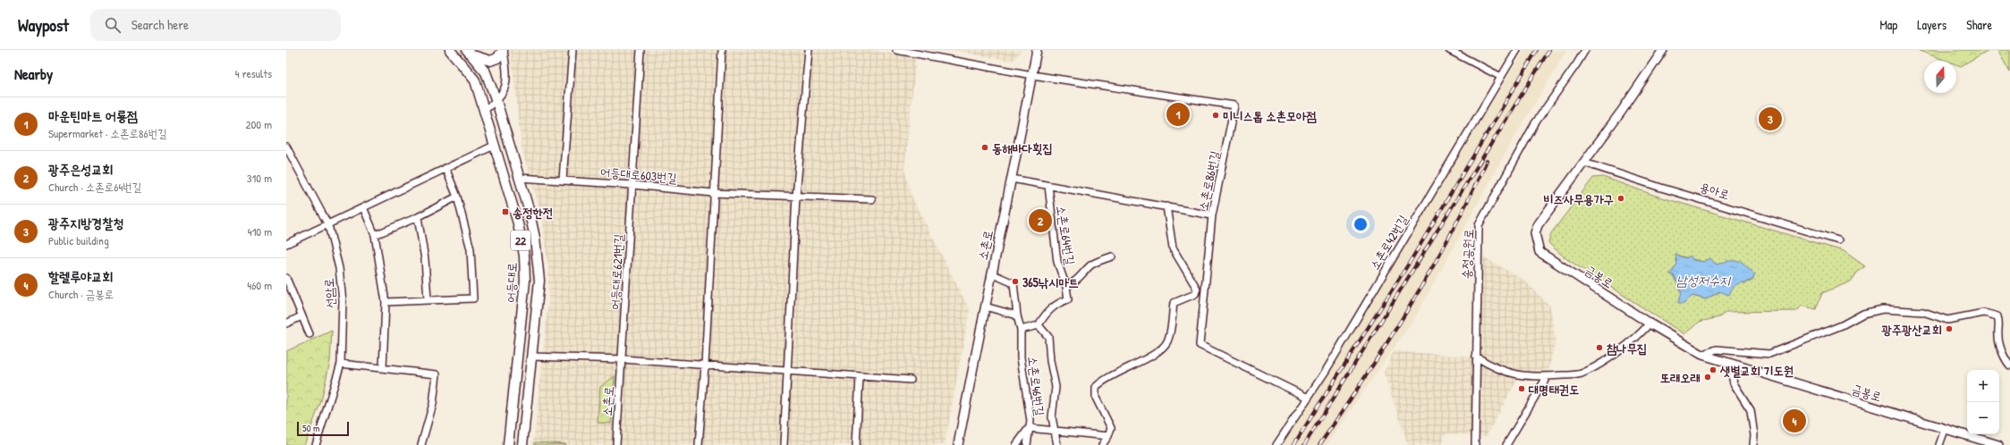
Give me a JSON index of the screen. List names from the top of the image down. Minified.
{"streets":{"main road":["22","어등대로"],"street":["어등대로603번길","소촌로86번길","용아로","소촌로64번길","소촌로42번길","소촌로","송정공원로","어등대로621번길","금봉로","선암로","소촌로46번길"]},"crossings":[["어등대로603번길","어등대로621번길"],["어등대로603번길","어등대로"],["소촌로86번길","소촌로42번길"],["소촌로86번길","소촌로"],["용아로","금봉로"],["소촌로64번길","소촌로46번길"],["소촌로","어등대로621번길"]],"water":["남성저수지"],"places":{"other":["미니스톱 소촌모아점","동해바다횟집","비즈사무용가구","365낚시마트","광주광산교회","참나무집","샛별교회 기도원","또래오래","대명태권도"],"transit":["송정한전"]},"scale_bar":"50 m","north":"top","page":{"header":"Waypost","search":"Search here","nav":["Map","Layers","Share"],"heading":["Nearby","4 results"],"list":[{"mark":"1","name":"마운틴마트 어룡점","note":"Supermarket · 소촌로86번길","value":"200 m"},{"mark":"2","name":"광주은성교회","note":"Church · 소촌로64번길","value":"310 m"},{"mark":"3","name":"광주지방경찰청","note":"Public building","value":"410 m"},{"mark":"4","name":"할렐루야교회","note":"Church · 금봉로","value":"460 m"}],"pins":["1","3","2","4"],"map_buttons":["+","−"],"scale":"50 m"}}
